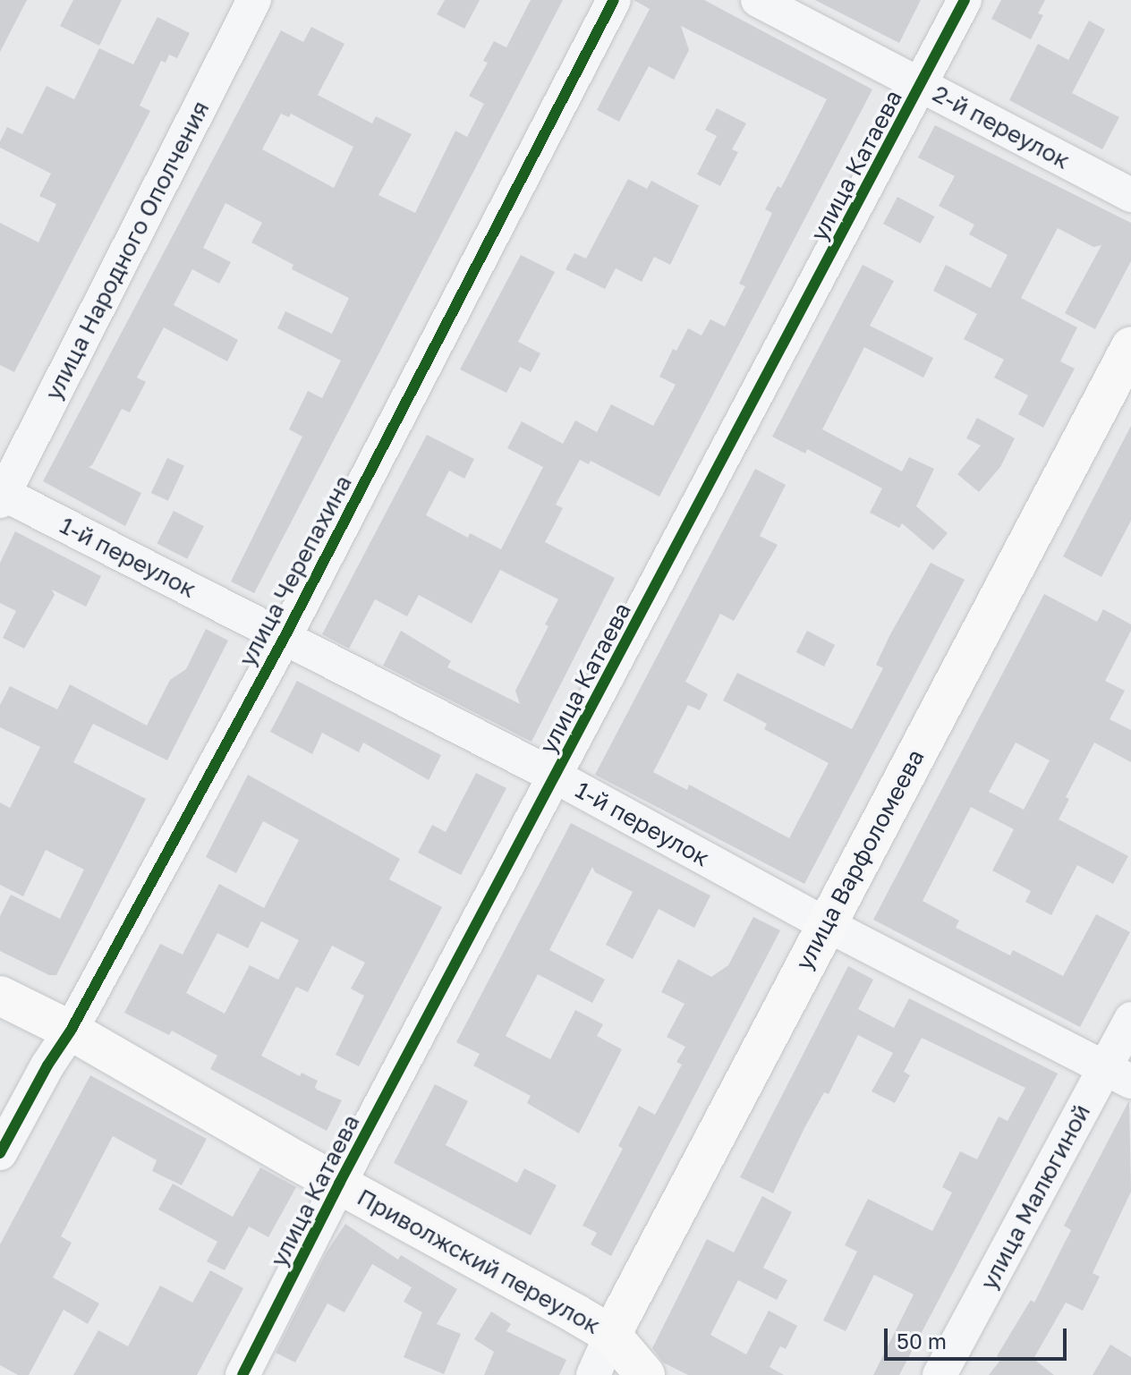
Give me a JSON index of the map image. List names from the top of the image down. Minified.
{"streets":{"main road":["улица Варфоломеева","Приволжский переулок"],"street":["2-й переулок","улица Катаева","улица Народного Ополчения","1-й переулок","улица Черепахина","улица Малюгиной"]},"crossings":[["2-й переулок","улица Катаева"],["улица Катаева","1-й переулок"],["улица Катаева","Приволжский переулок"],["улица Народного Ополчения","1-й переулок"],["1-й переулок","улица Черепахина"],["1-й переулок","улица Варфоломеева"],["1-й переулок","улица Малюгиной"],["улица Черепахина","Приволжский переулок"],["улица Варфоломеева","Приволжский переулок"]],"scale_bar":"50 m"}
